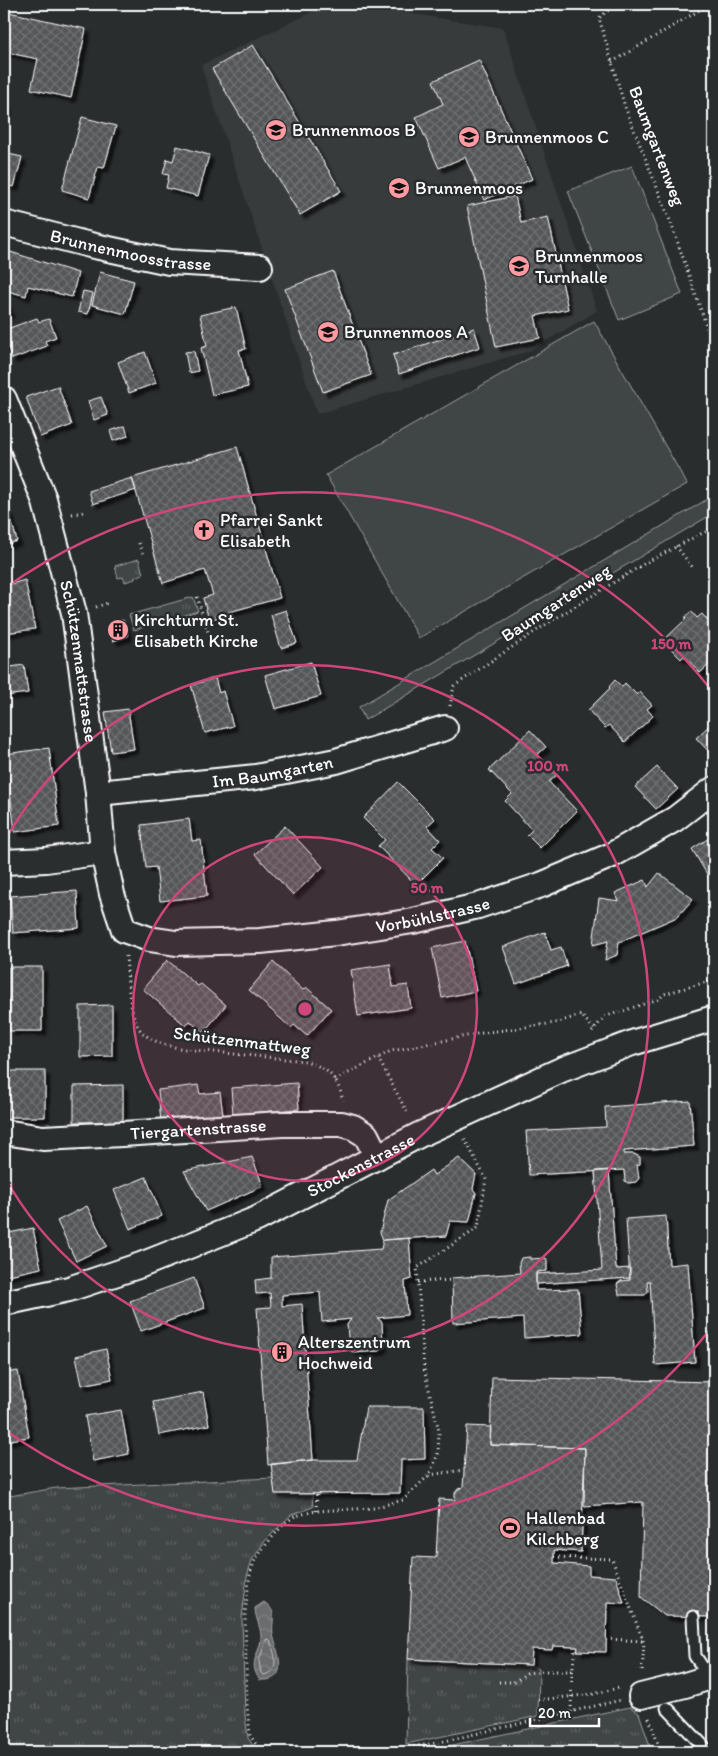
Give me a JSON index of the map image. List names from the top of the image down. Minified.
{"streets":{"street":["Brunnenmoosstrasse","Schützenmattstrasse","Im Baumgarten","Vorbühlstrasse","Tiergartenstrasse","Stockenstrasse"],"path":["Baumgartenweg","Schützenmattweg"]},"crossings":[["Baumgartenweg","Im Baumgarten"],["Schützenmattstrasse","Im Baumgarten"],["Schützenmattstrasse","Vorbühlstrasse"],["Schützenmattstrasse","Schützenmattweg"],["Vorbühlstrasse","Schützenmattweg"],["Tiergartenstrasse","Stockenstrasse"]],"places":{"school or university":["Brunnenmoos B","Brunnenmoos C","Brunnenmoos","Brunnenmoos Turnhalle","Brunnenmoos A"],"church":["Pfarrei Sankt Elisabeth"],"building":["Kirchturm St. Elisabeth Kirche","Alterszentrum Hochweid"],"sports":["Hallenbad Kilchberg"]},"scale_bar":"20 m","rings":["150 m","100 m","50 m"]}
